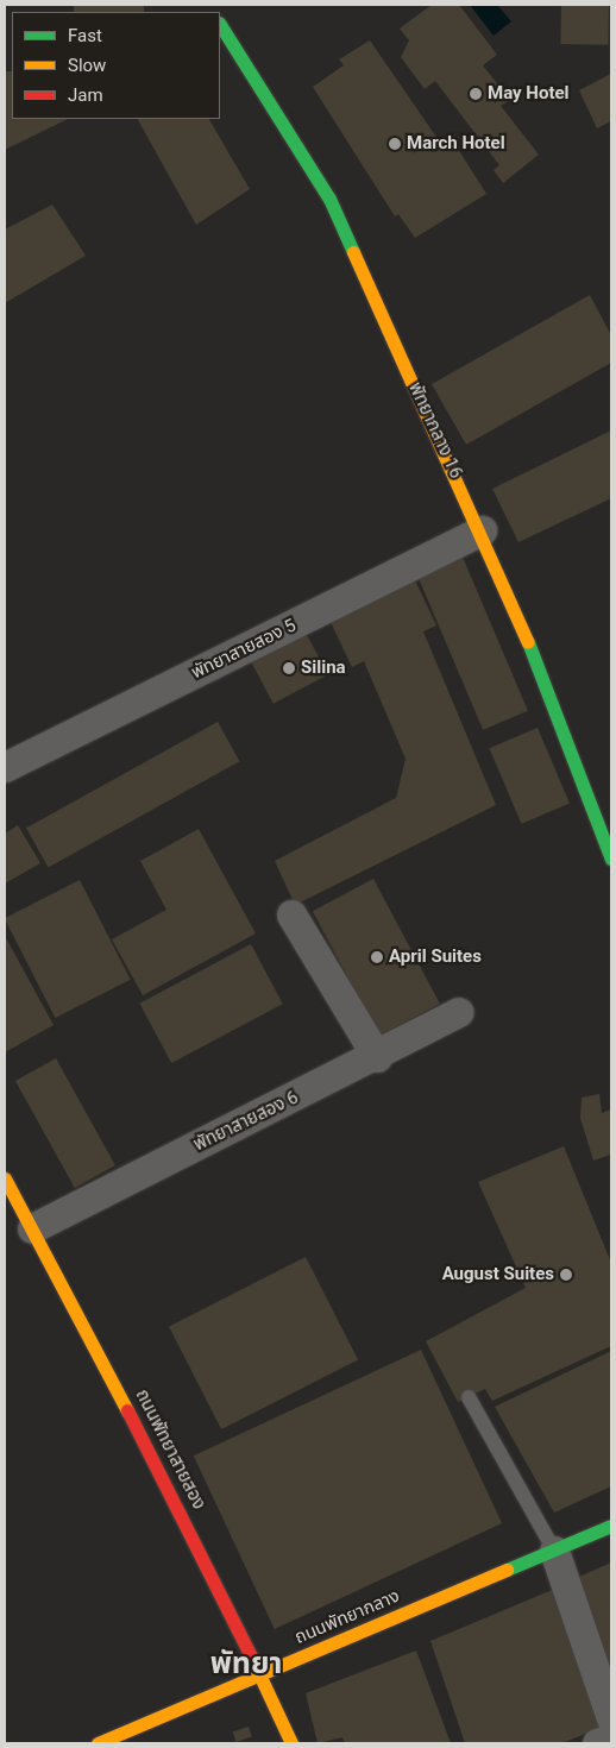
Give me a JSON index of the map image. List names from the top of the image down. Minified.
{"streets":{"main road":["พัทยากลาง 16","ถนนพัทยาสายสอง","ถนนพัทยากลาง"],"street":["พัทยาสายสอง 5","พัทยาสายสอง 6"]},"crossings":[["พัทยากลาง 16","พัทยาสายสอง 5"],["พัทยาสายสอง 6","ถนนพัทยาสายสอง"],["ถนนพัทยาสายสอง","ถนนพัทยากลาง"]],"districts":["พัทยา"],"places":["May Hotel","March Hotel","Silina","April Suites","August Suites"],"legend":["Fast","Slow","Jam"]}
